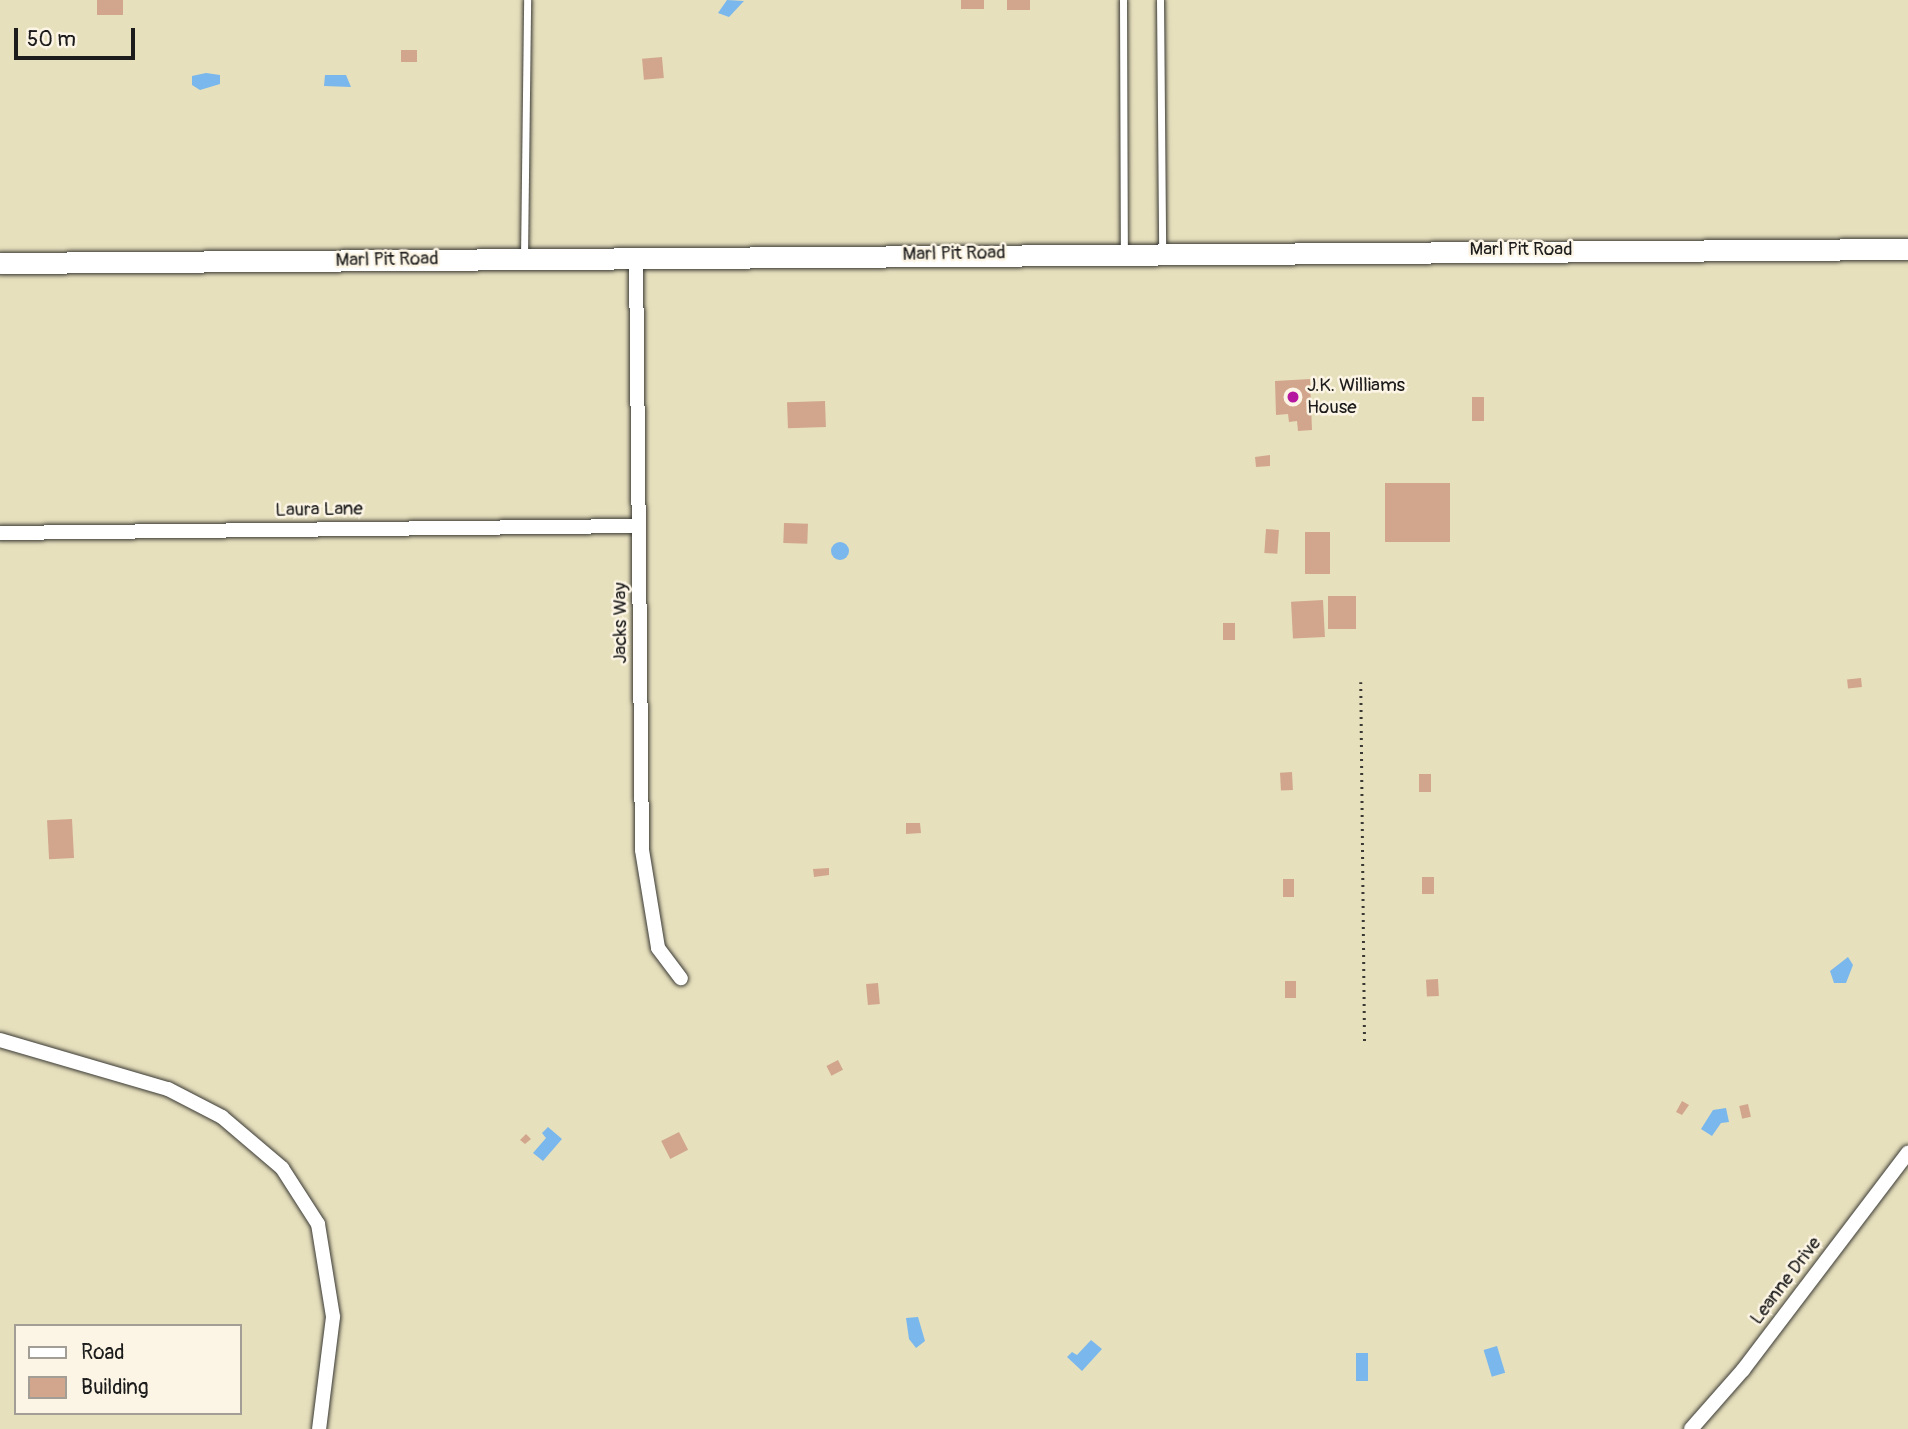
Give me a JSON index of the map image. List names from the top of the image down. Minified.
{"streets":{"street":["Marl Pit Road","Laura Lane","Jacks Way","Leanne Drive"]},"crossings":[["Marl Pit Road","Jacks Way"],["Laura Lane","Jacks Way"]],"places":["J.K. Williams House"],"legend":["Road","Building"],"scale_bar":"50 m"}
